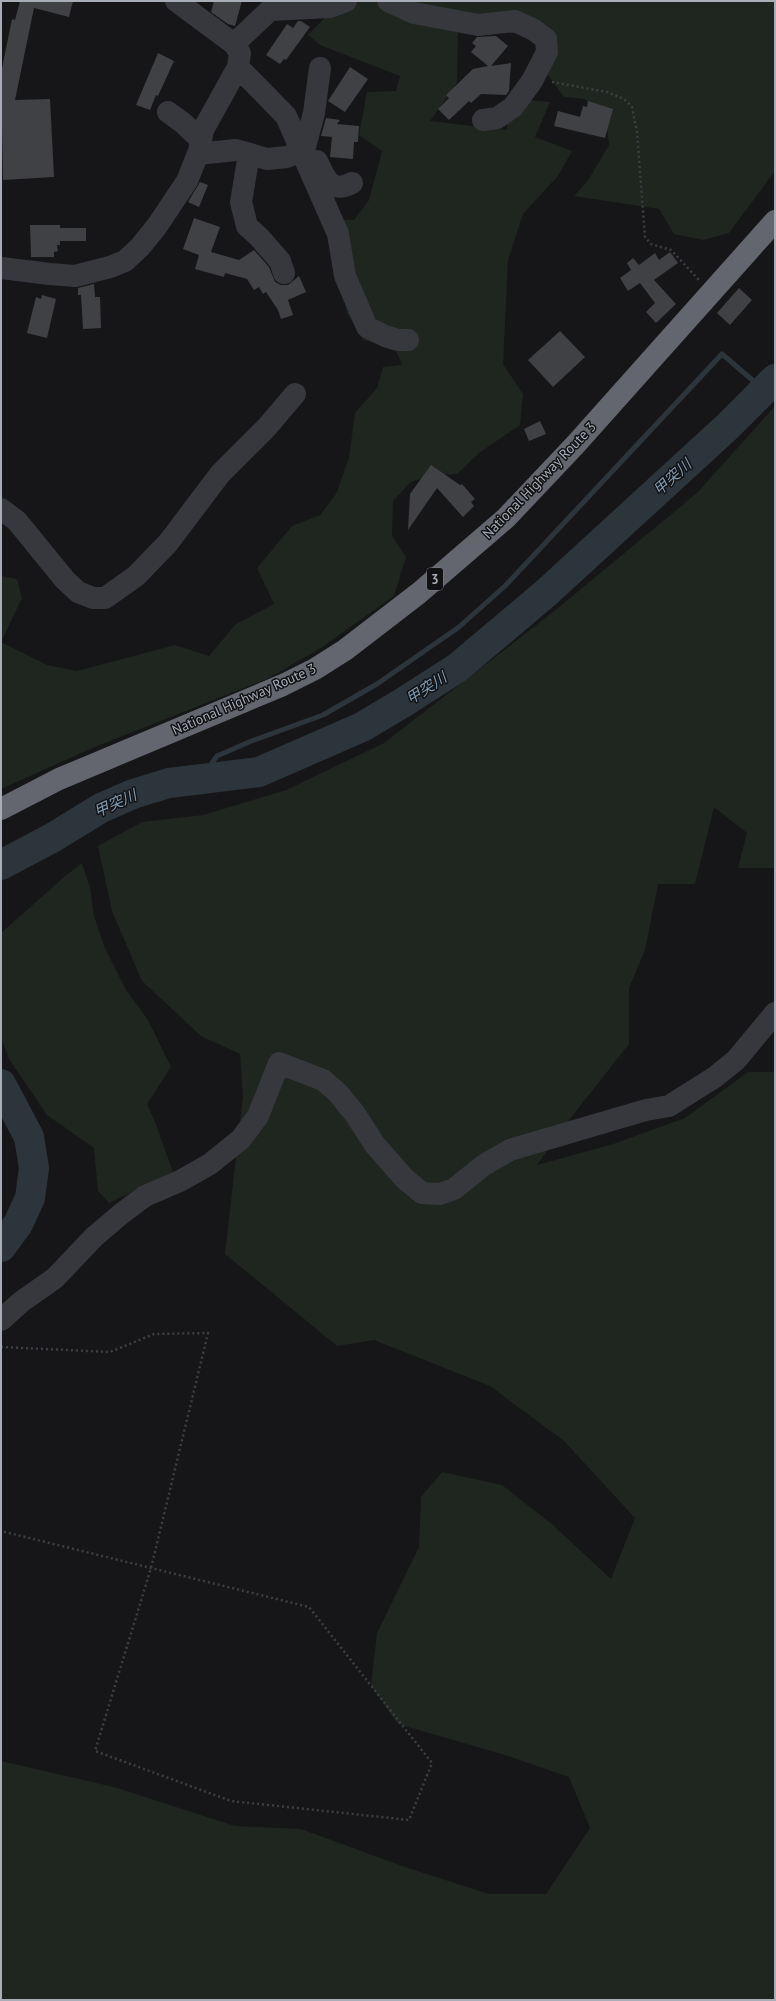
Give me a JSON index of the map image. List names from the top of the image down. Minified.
{"streets":{"highway":["National Highway Route 3","3"]},"water":["甲突川"]}
